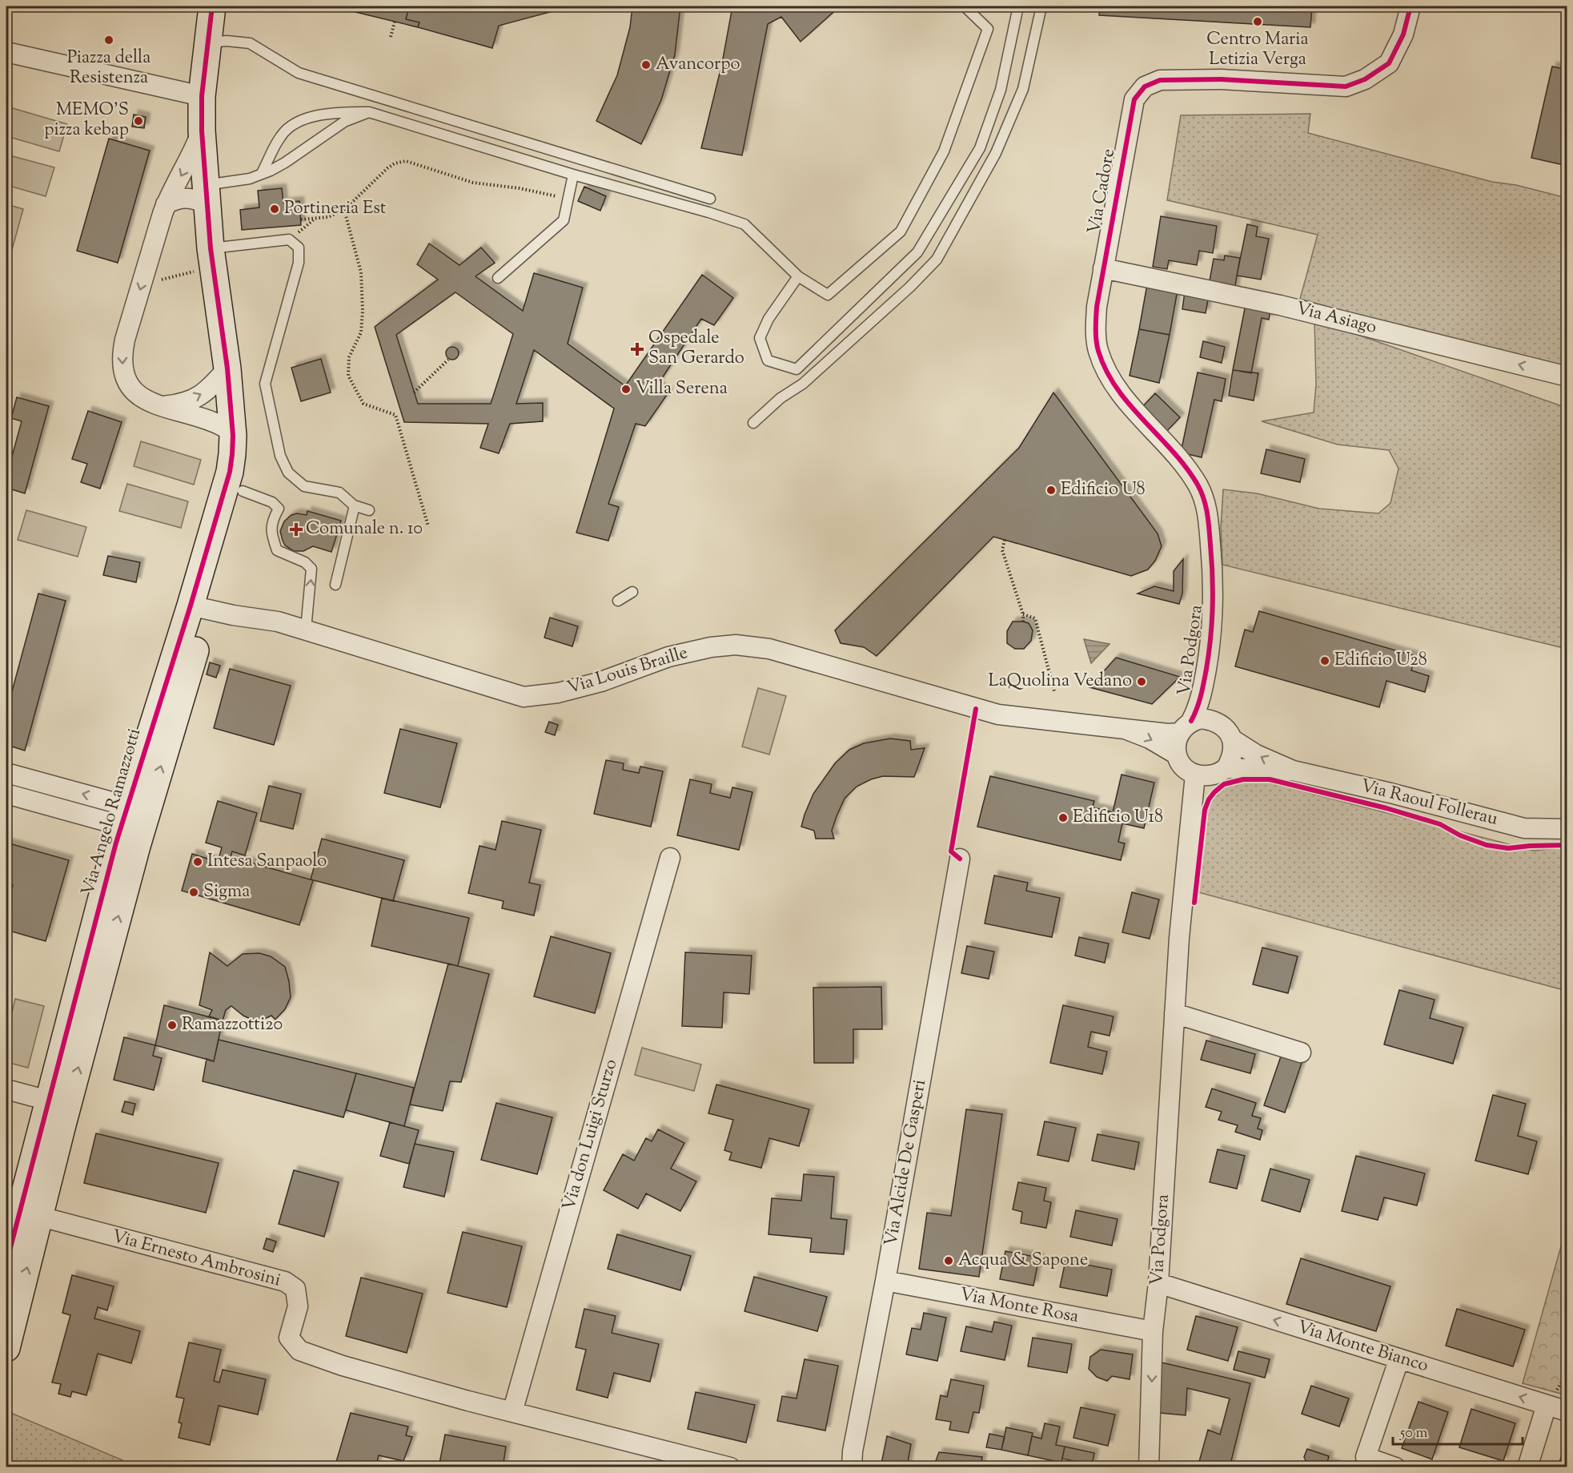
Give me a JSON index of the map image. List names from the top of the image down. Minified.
{"streets":{"street":["Via Cadore","Via Asiago","Via Podgora","Via Louis Braille","Via Raoul Follerau","Via Angelo Ramazzotti","Via don Luigi Sturzo","Via Alcide De Gasperi","Via Ernesto Ambrosini","Via Monte Rosa","Via Monte Bianco"]},"crossings":[["Via Cadore","Via Asiago"],["Via Cadore","Via Podgora"],["Via Podgora","Via Raoul Follerau"],["Via Podgora","Via Monte Rosa"],["Via Podgora","Via Monte Bianco"],["Via Louis Braille","Via Angelo Ramazzotti"],["Via Angelo Ramazzotti","Via Ernesto Ambrosini"],["Via don Luigi Sturzo","Via Ernesto Ambrosini"],["Via Alcide De Gasperi","Via Monte Rosa"]],"one_way":["Via Asiago","Via Monte Bianco"],"places":{"other":["Centro Maria Letizia Verga","Piazza della Resistenza","Avancorpo","MEMO’S pizza kebap","Portineria Est","Villa Serena","Edificio U8","Edificio U28","LaQuolina Vedano","Edificio U18","Intesa Sanpaolo","Sigma","Ramazzotti20","Acqua & Sapone"],"health":["Ospedale San Gerardo","Comunale n. 10"]},"scale_bar":"50 m"}
